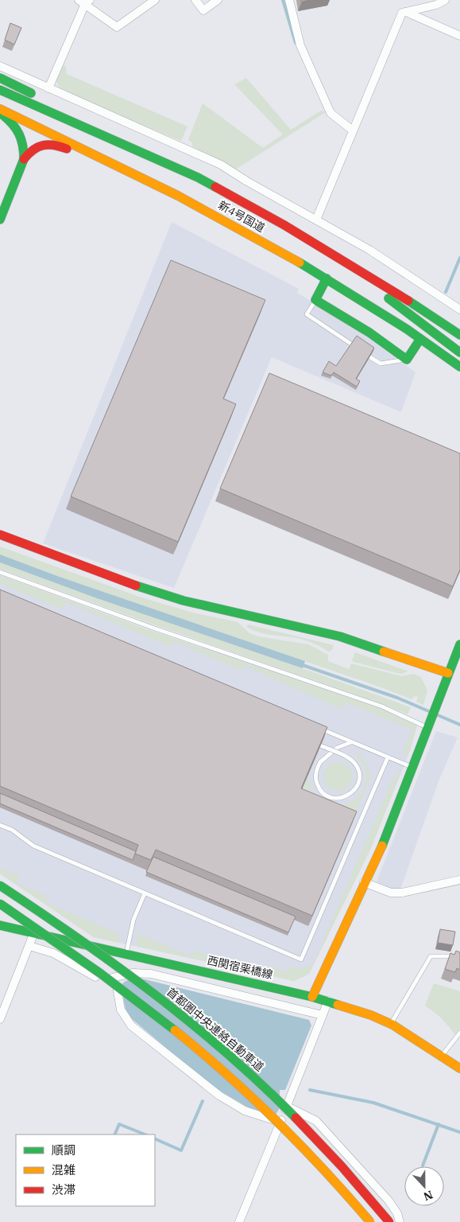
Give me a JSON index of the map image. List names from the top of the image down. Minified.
{"streets":{"main road":["新4号国道","西関宿栗橋線","首都圏中央連絡自動車道"]},"legend":["順調","混雑","渋滞"],"north":"bottom"}
